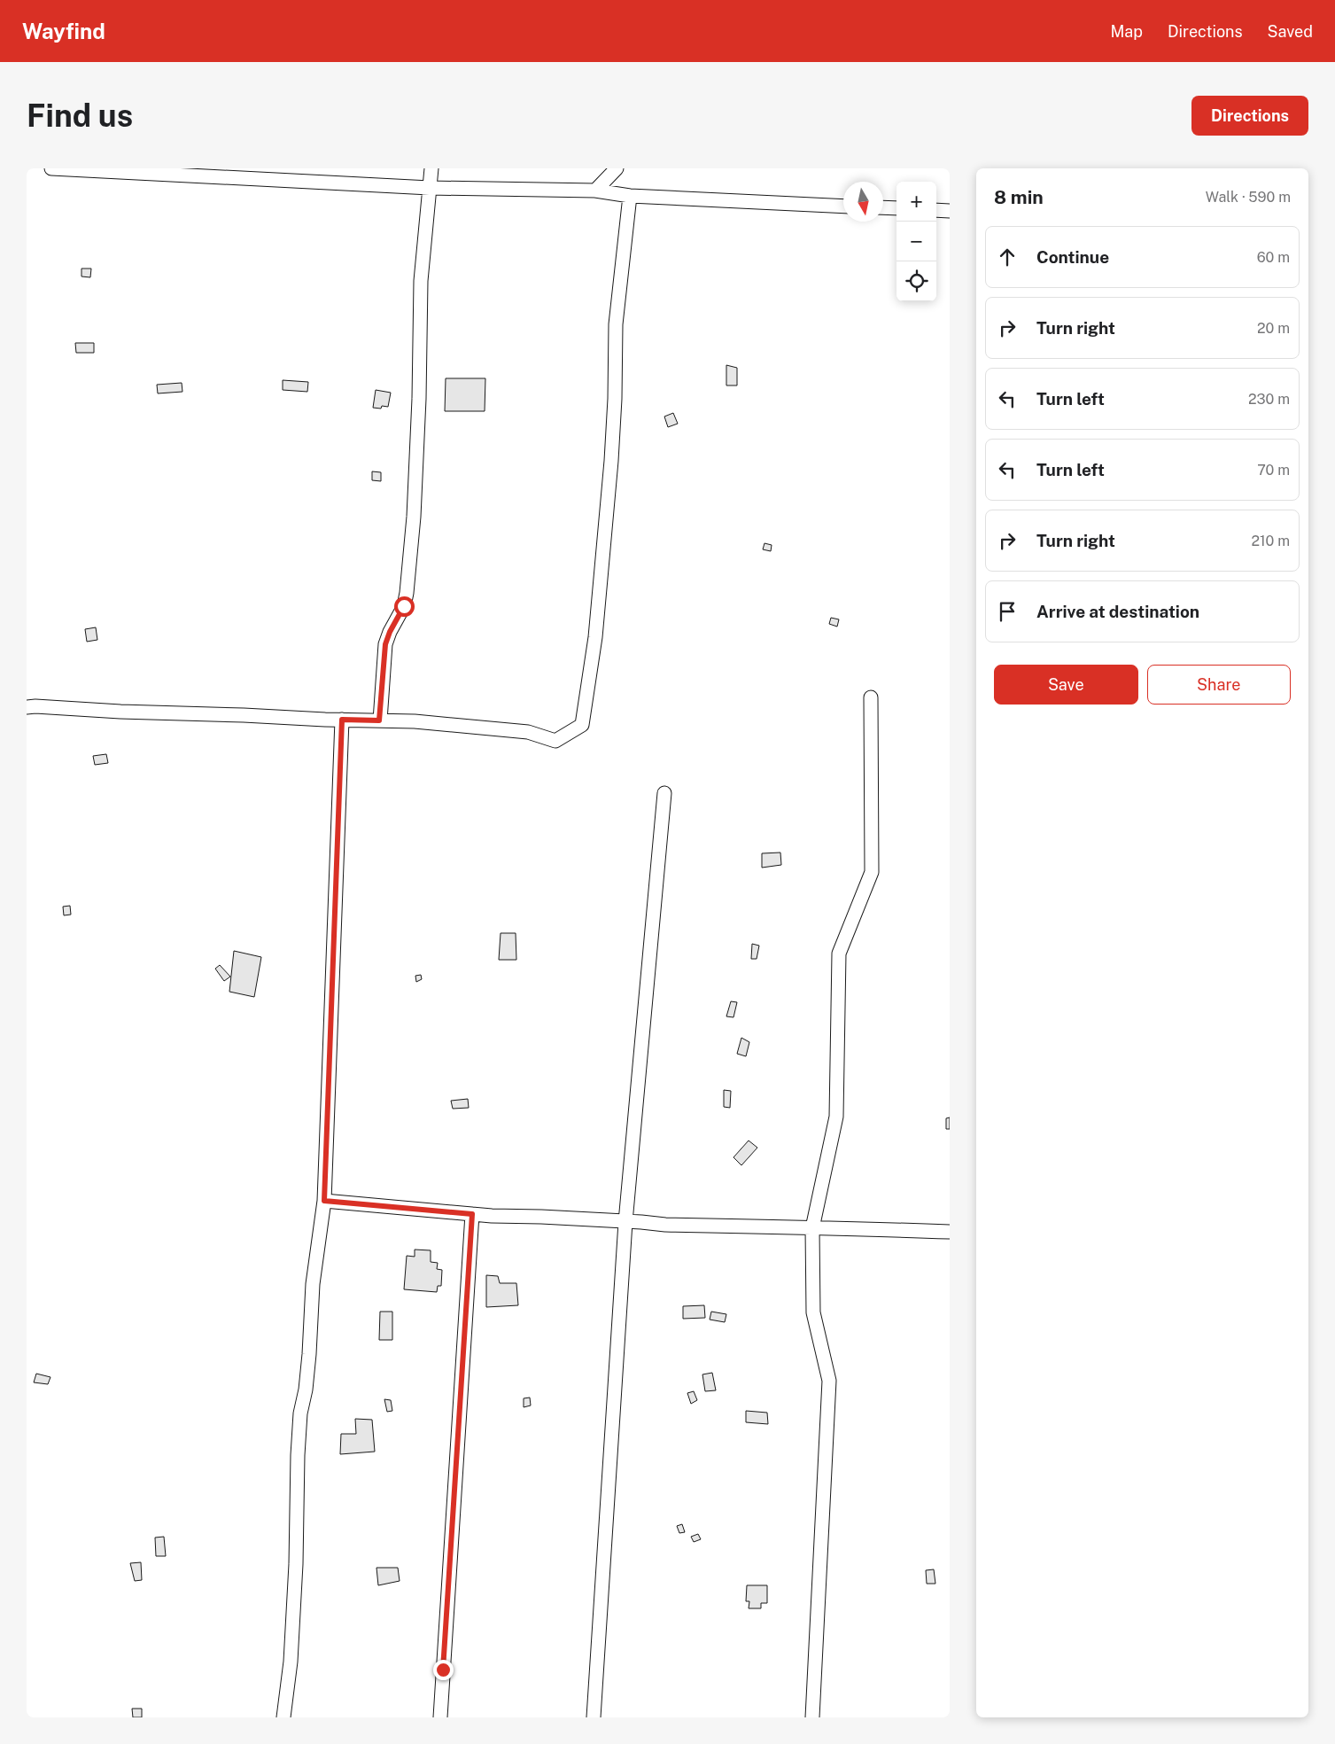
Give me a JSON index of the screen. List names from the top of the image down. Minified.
{"north":"bottom","page":{"header":"Wayfind","nav":["Map","Directions","Saved"],"buttons":["Directions",["Save","Share"]],"title":"Find us","heading":["8 min","Walk · 590 m"],"map_buttons":["+","−"],"list":[["Continue","60 m"],["Turn right","20 m"],["Turn left","230 m"],["Turn left","70 m"],["Turn right","210 m"],"Arrive at destination"]}}
